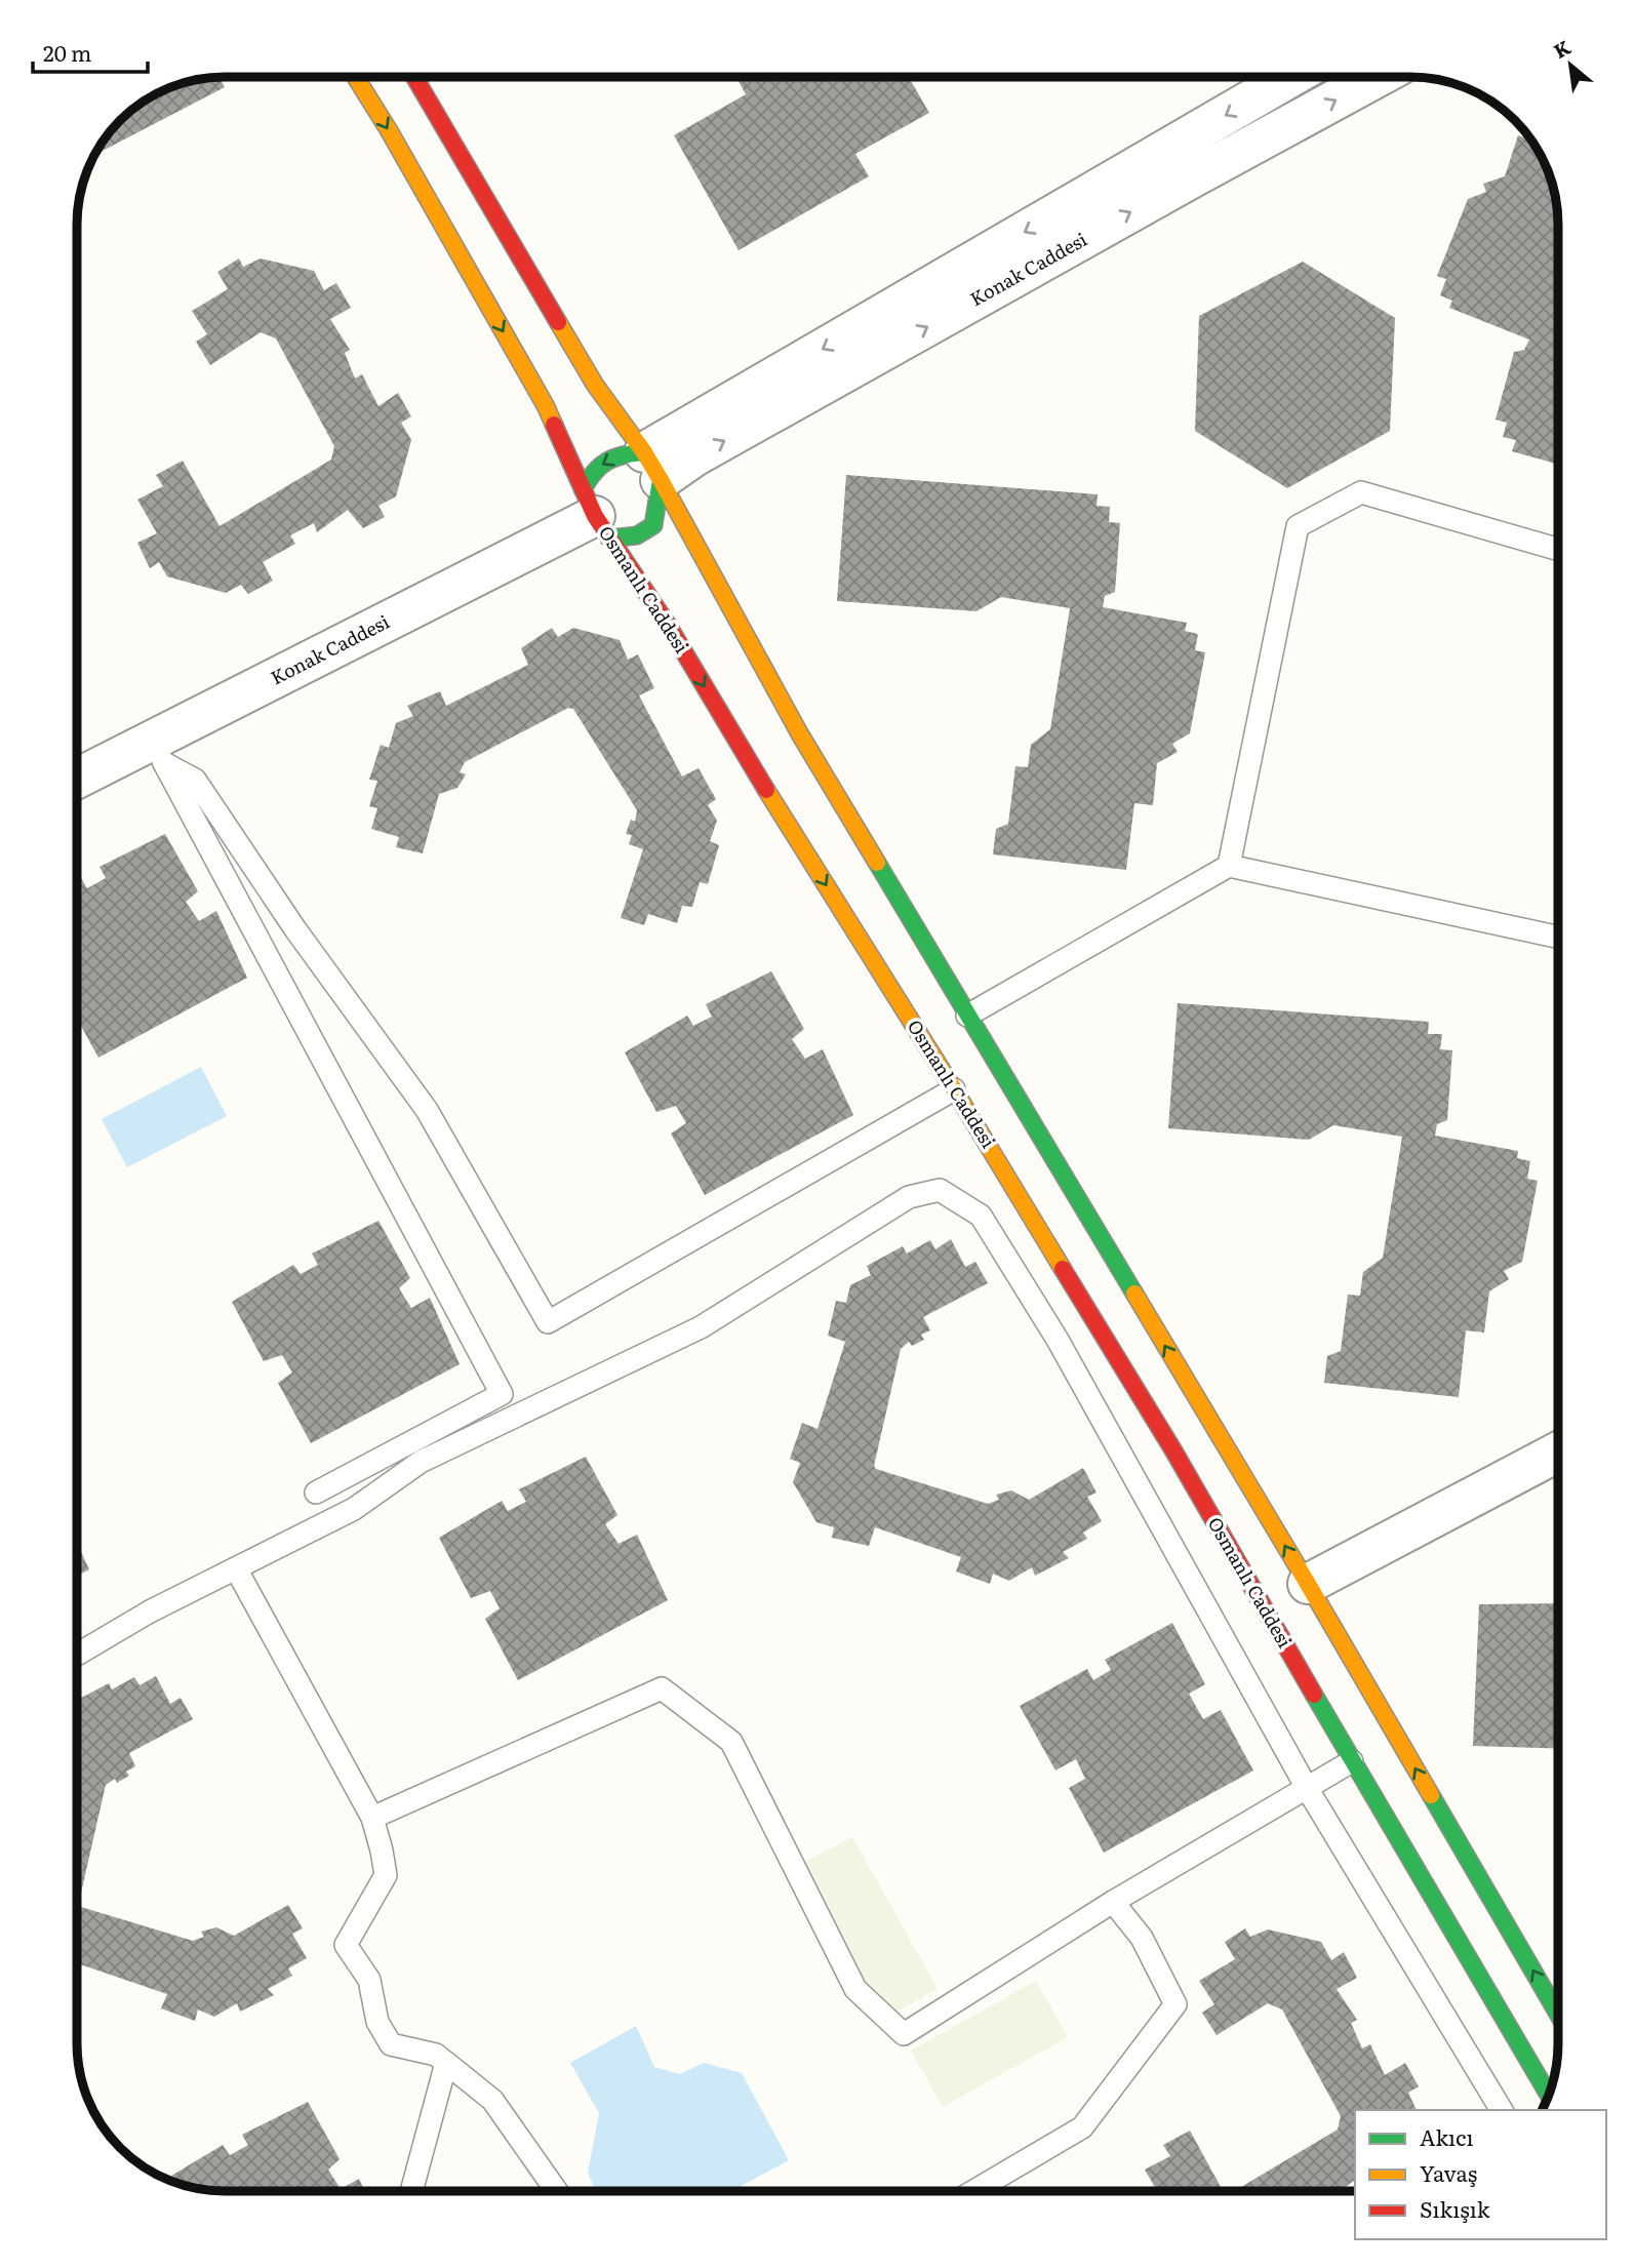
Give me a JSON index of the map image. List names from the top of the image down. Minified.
{"streets":{"main road":["Osmanlı Caddesi"],"street":["Konak Caddesi"]},"crossings":[["Konak Caddesi","Osmanlı Caddesi"]],"legend":["Akıcı","Yavaş","Sıkışık"],"scale_bar":"20 m","north":"top left"}
